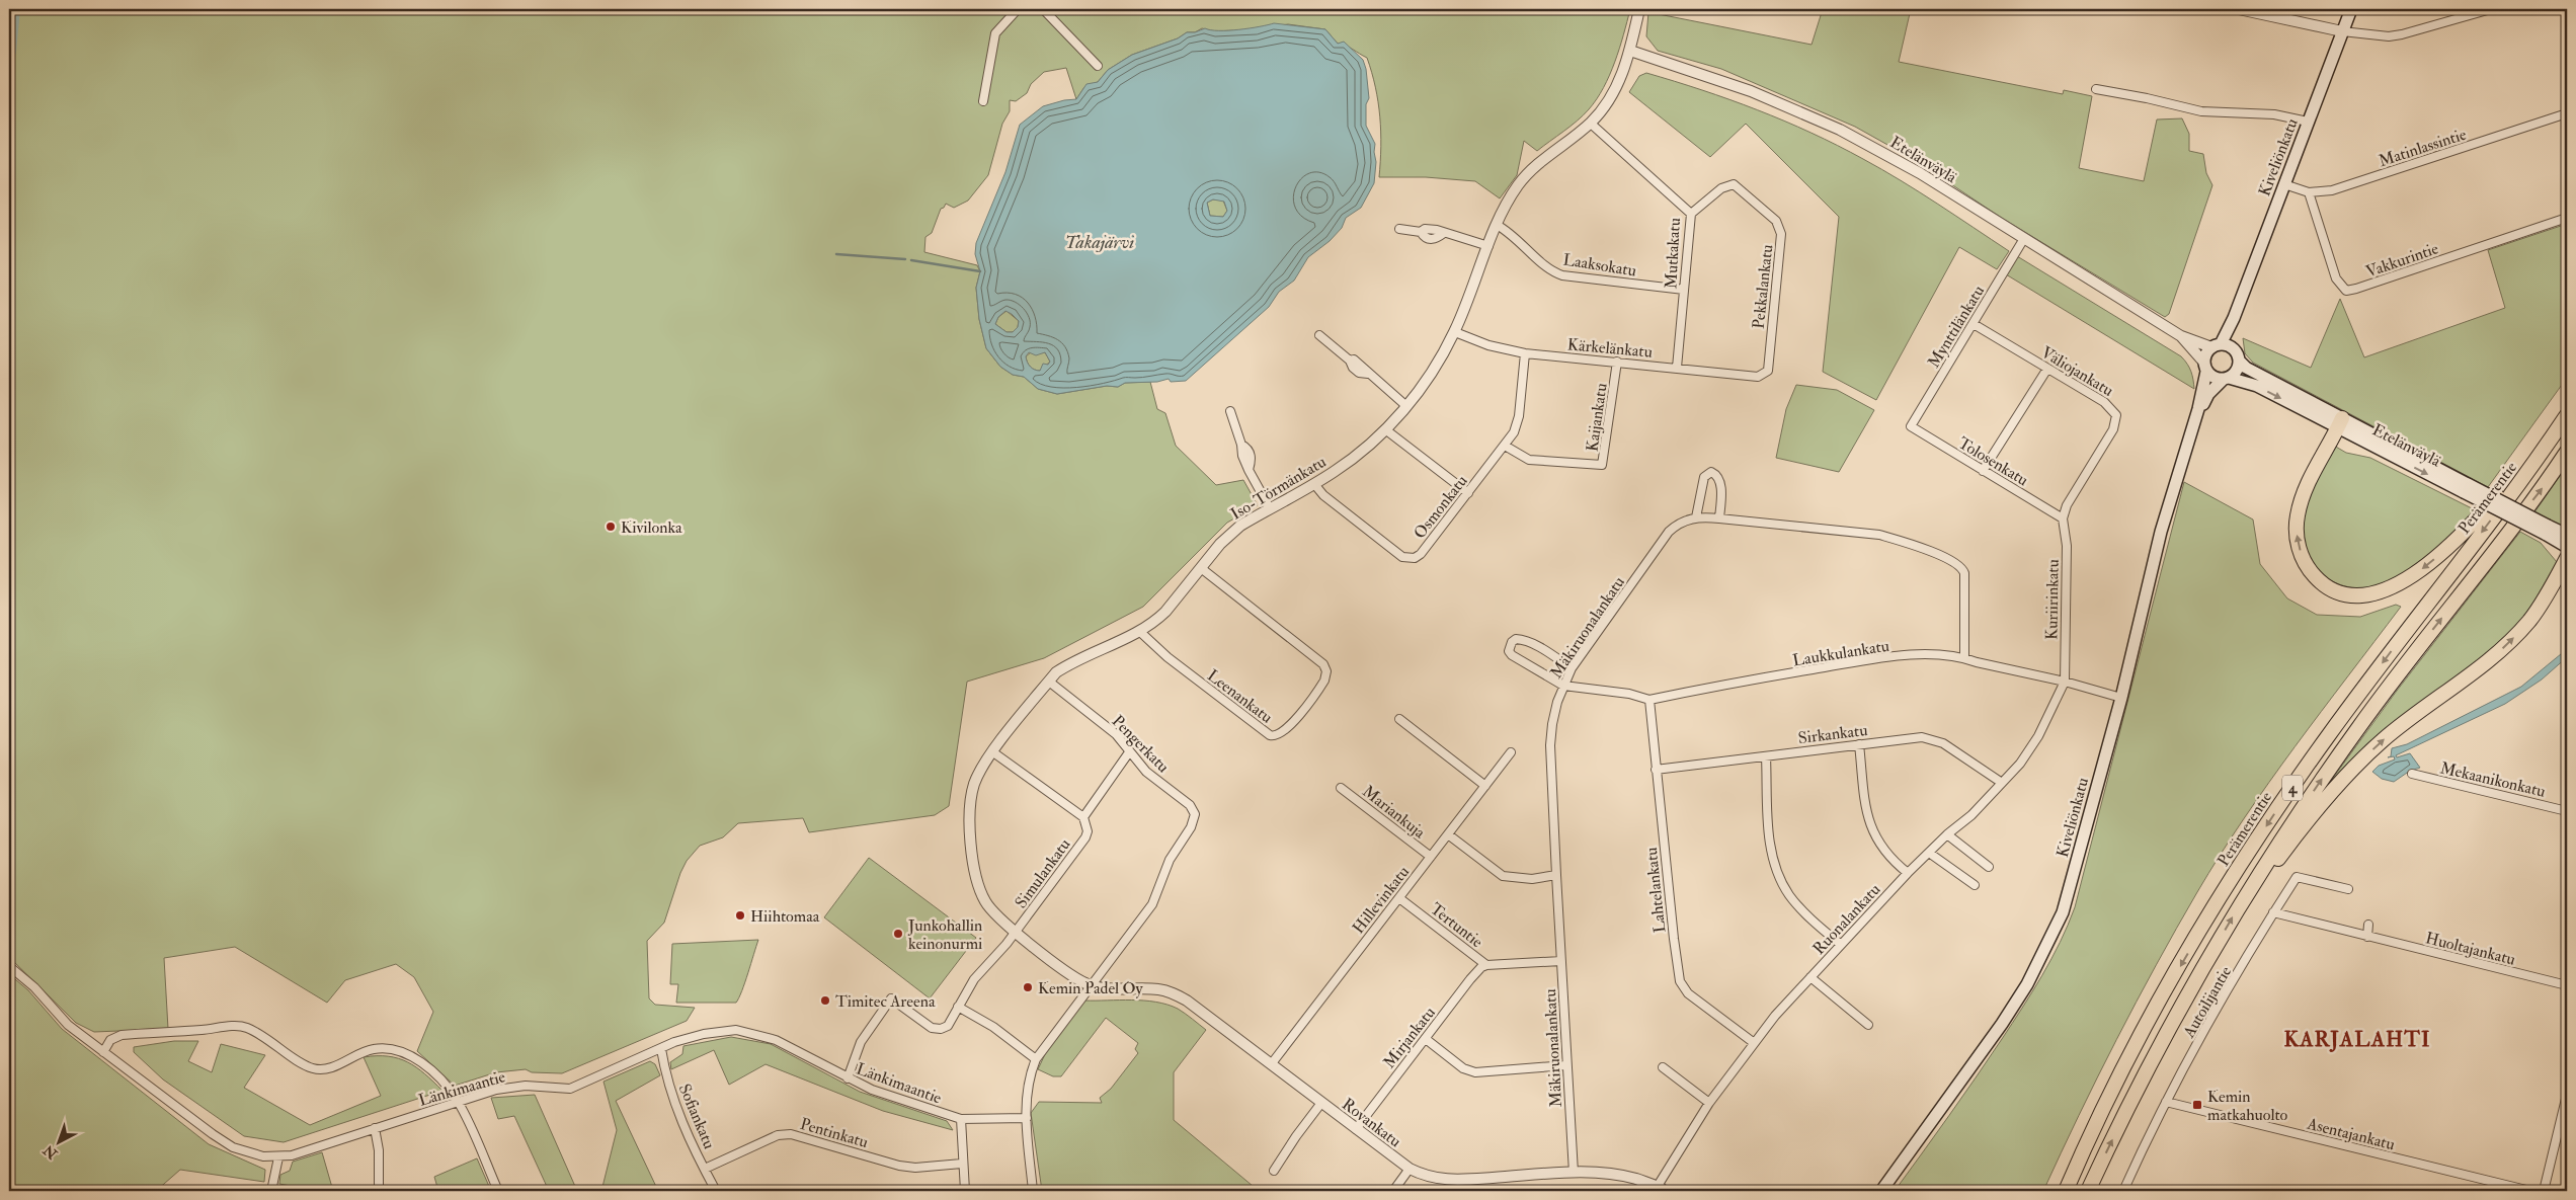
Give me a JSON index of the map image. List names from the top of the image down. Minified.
{"streets":{"highway":["Perämerentie","4"],"main road":["Kiveliönkatu","Etelänväylä"],"street":["Matinlassintie","Mutkakatu","Vakkurintie","Laaksokatu","Pekkalankatu","Mynttilänkatu","Kärkelänkatu","Väliojankatu","Kaijankatu","Tolosenkatu","Iso-Törmänkatu","Osmonkatu","Kuriirinkatu","Mäkiruonalankatu","Laukkulankatu","Leenankatu","Sirkankatu","Pengerkatu","Mekaanikonkatu","Mariankuja","Simulankatu","Lahtelankatu","Hillevinkatu","Ruonalankatu","Tertuntie","Huoltajankatu","Autoilijantie","Mirjankatu","Länkimaantie","Sofiankatu","Rovankatu","Pentinkatu","Asentajankatu"]},"crossings":[["Matinlassintie","Kiveliönkatu"],["Matinlassintie","Vakkurintie"],["Kiveliönkatu","Etelänväylä"],["Kiveliönkatu","Laukkulankatu"],["Etelänväylä","Mynttilänkatu"],["Etelänväylä","Iso-Törmänkatu"],["Mutkakatu","Laaksokatu"],["Mutkakatu","Pekkalankatu"],["Mutkakatu","Kärkelänkatu"],["Mutkakatu","Iso-Törmänkatu"],["Laaksokatu","Iso-Törmänkatu"],["Pekkalankatu","Kärkelänkatu"],["Mynttilänkatu","Väliojankatu"],["Mynttilänkatu","Tolosenkatu"],["Kärkelänkatu","Kaijankatu"],["Kärkelänkatu","Iso-Törmänkatu"],["Kärkelänkatu","Osmonkatu"],["Väliojankatu","Tolosenkatu"],["Väliojankatu","Kuriirinkatu"],["Kaijankatu","Osmonkatu"],["Tolosenkatu","Kuriirinkatu"],["Iso-Törmänkatu","Osmonkatu"],["Iso-Törmänkatu","Leenankatu"],["Iso-Törmänkatu","Pengerkatu"],["Iso-Törmänkatu","Simulankatu"],["Iso-Törmänkatu","Rovankatu"],["Kuriirinkatu","Laukkulankatu"],["Kuriirinkatu","Ruonalankatu"],["Mäkiruonalankatu","Laukkulankatu"],["Mäkiruonalankatu","Tertuntie"],["Mäkiruonalankatu","Rovankatu"],["Laukkulankatu","Lahtelankatu"],["Laukkulankatu","Ruonalankatu"],["Sirkankatu","Lahtelankatu"],["Sirkankatu","Ruonalankatu"],["Pengerkatu","Rovankatu"],["Mariankuja","Hillevinkatu"],["Simulankatu","Länkimaantie"],["Lahtelankatu","Ruonalankatu"],["Hillevinkatu","Tertuntie"],["Hillevinkatu","Rovankatu"],["Ruonalankatu","Rovankatu"],["Tertuntie","Mirjankatu"],["Huoltajankatu","Autoilijantie"],["Autoilijantie","Asentajankatu"],["Mirjankatu","Rovankatu"],["Länkimaantie","Sofiankatu"],["Sofiankatu","Pentinkatu"]],"districts":["KARJALAHTI"],"water":["Takajärvi"],"places":{"other":["Kivilonka","Hiihtomaa","Junkohallin keinonurmi","Kemin Padel Oy","Timitec Areena"],"transit":["Kemin matkahuolto"]},"north":"bottom left"}
